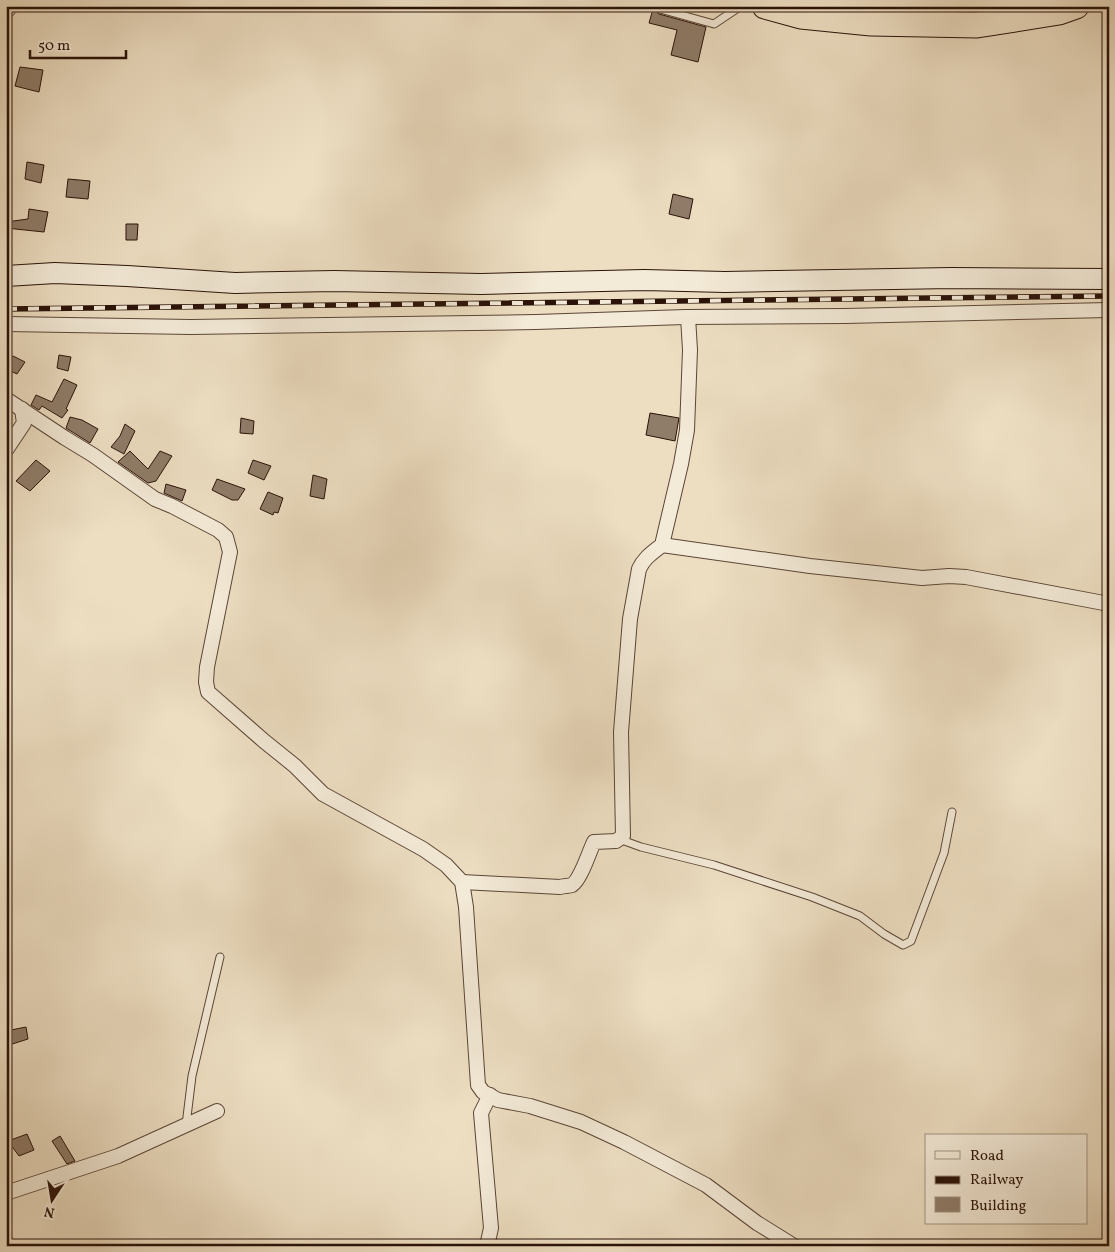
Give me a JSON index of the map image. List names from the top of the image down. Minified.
{"legend":["Road","Railway","Building"],"scale_bar":"50 m","north":"bottom"}
